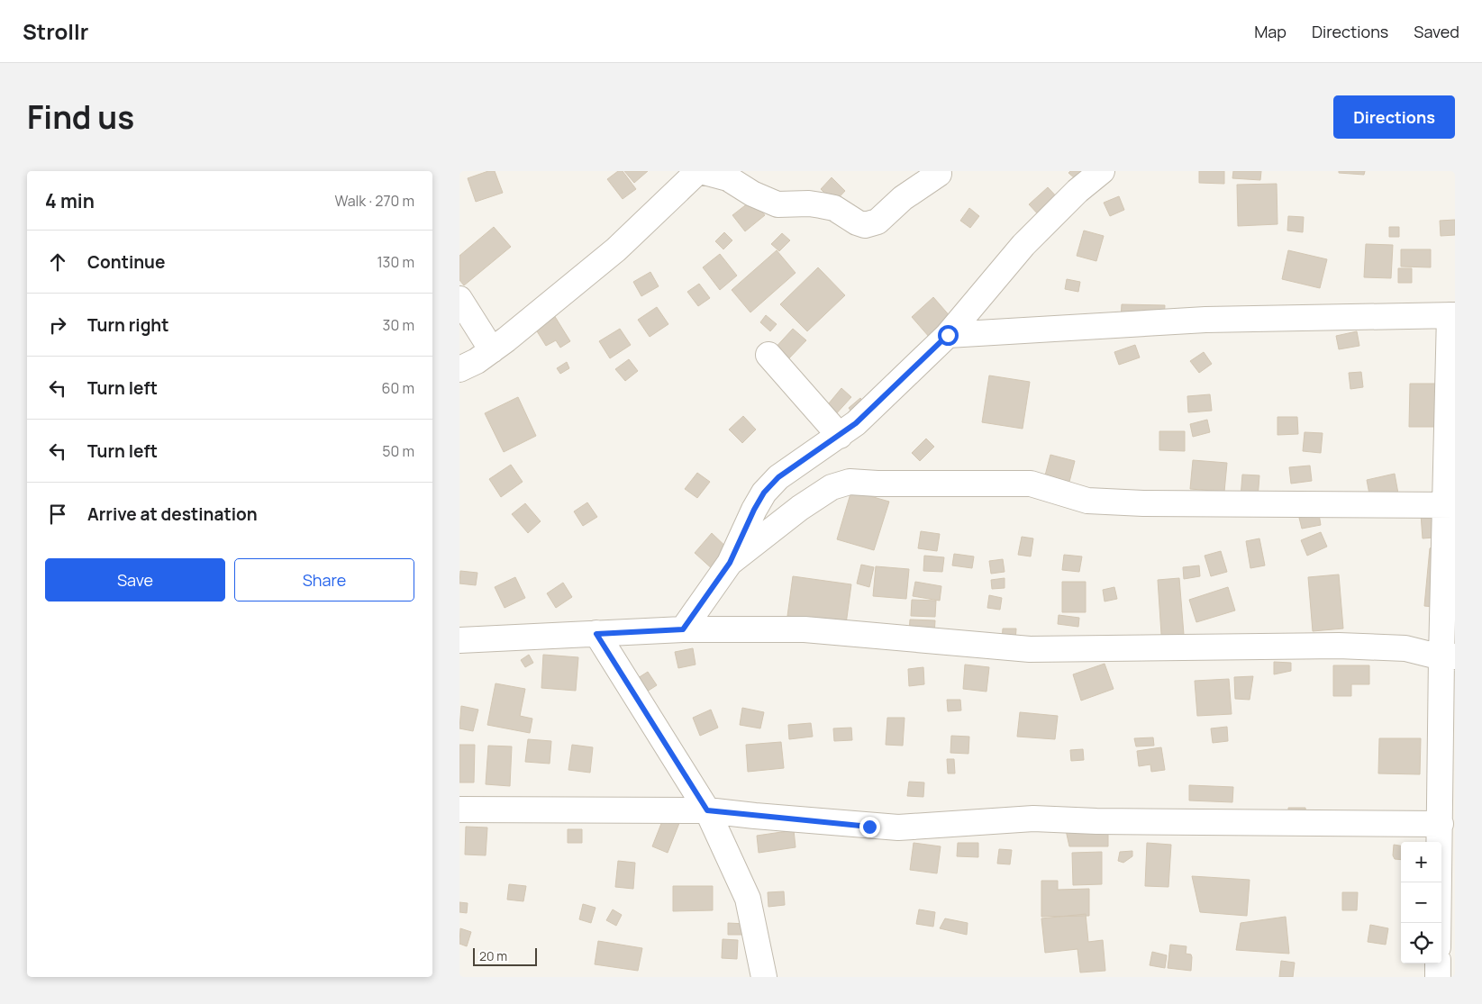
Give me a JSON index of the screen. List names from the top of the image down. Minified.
{"scale_bar":"20 m","page":{"header":"Strollr","nav":["Map","Directions","Saved"],"title":"Find us","buttons":["Directions",["Save","Share"]],"heading":["4 min","Walk · 270 m"],"list":[["Continue","130 m"],["Turn right","30 m"],["Turn left","60 m"],["Turn left","50 m"],"Arrive at destination"],"map_buttons":["+","−"],"scale":"20 m"}}
